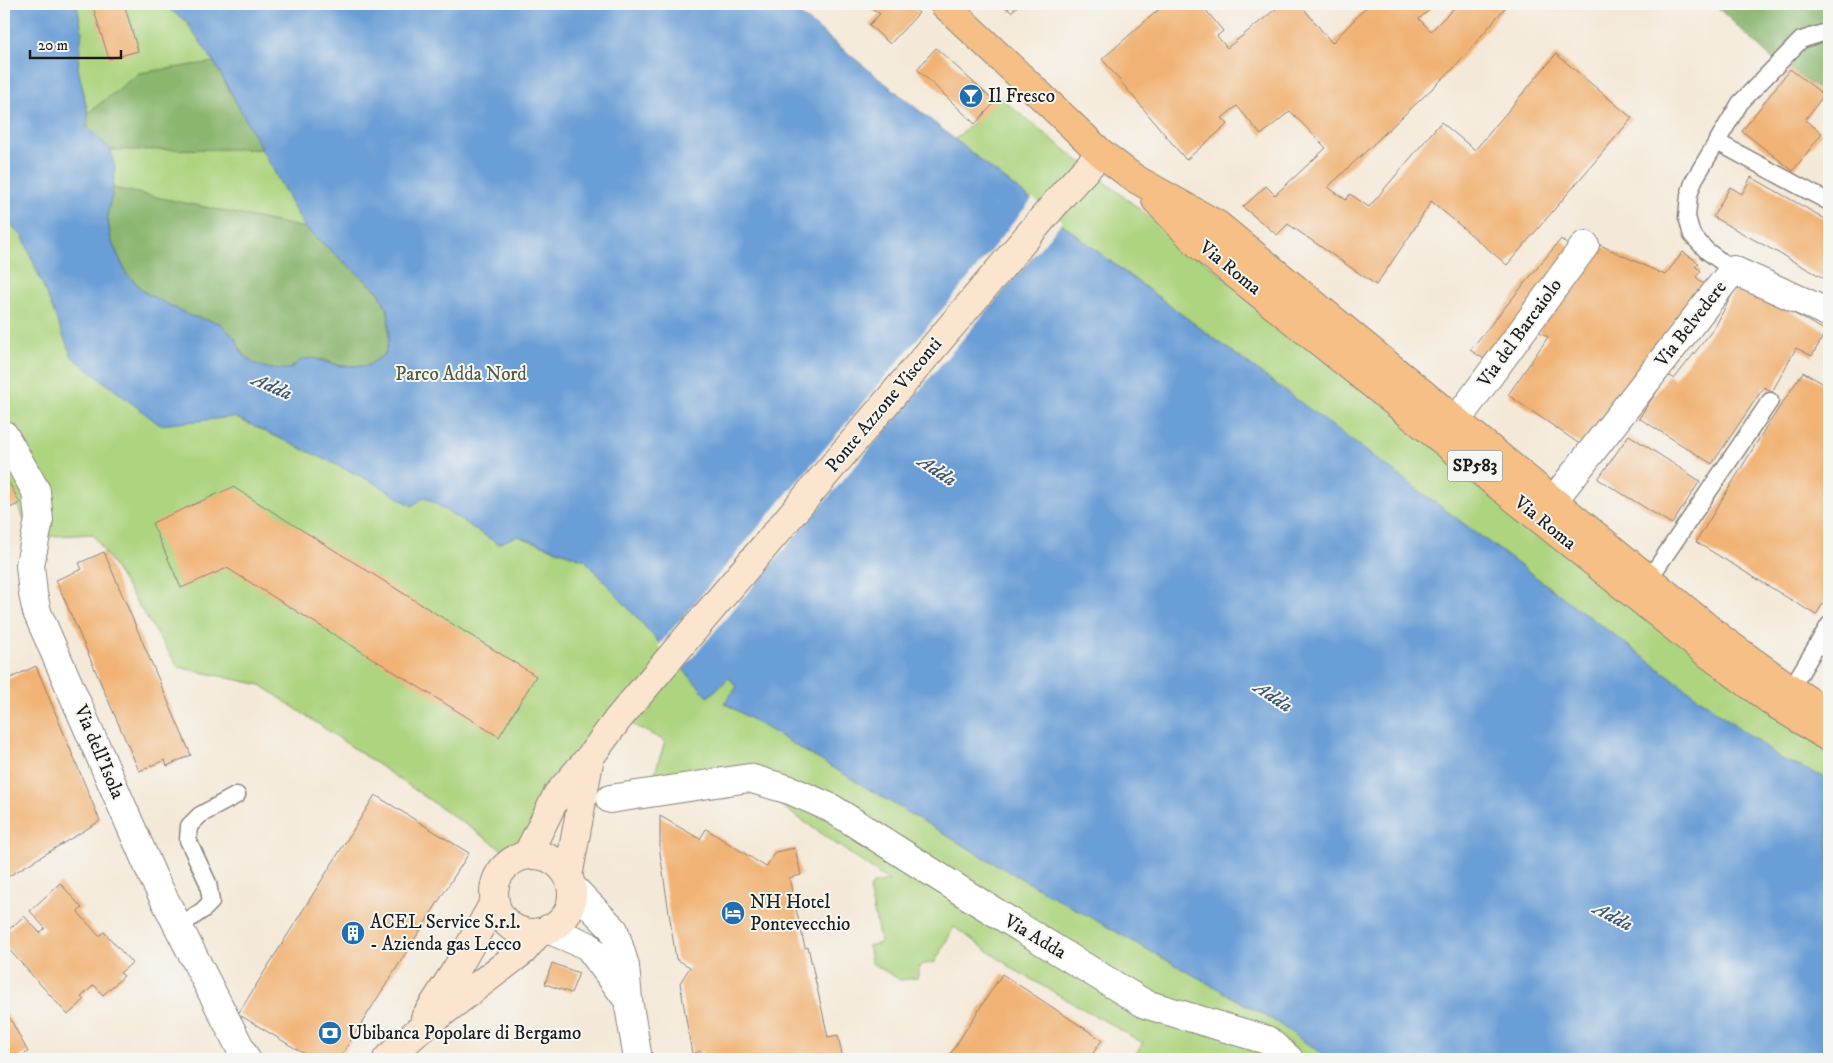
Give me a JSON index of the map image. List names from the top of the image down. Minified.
{"streets":{"main road":["Via Roma","SP583"],"street":["Via Belvedere","Via del Barcaiolo","Ponte Azzone Visconti","Via dell'Isola","Via Adda"]},"crossings":[["Via Roma","Via Belvedere"],["Via Roma","Via del Barcaiolo"],["Via Roma","Ponte Azzone Visconti"]],"water":["Adda"],"parks":["Parco Adda Nord"],"places":{"bar":["Il Fresco"],"hotel":["NH Hotel Pontevecchio"],"building":["ACEL Service S.r.l. - Azienda gas Lecco"],"bank":["Ubibanca Popolare di Bergamo"]},"scale_bar":"20 m"}
